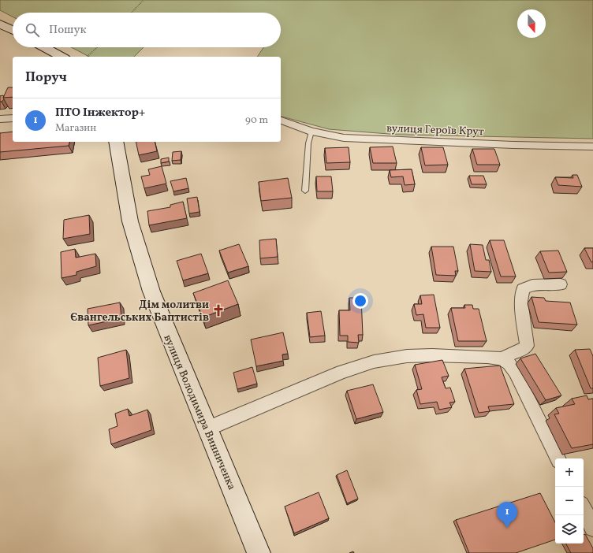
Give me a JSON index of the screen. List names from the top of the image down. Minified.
{"streets":{"main road":["вулиця Володимира Винниченка"],"street":["вулиця Героїв Крут"]},"places":{"church":["Дім молитви Євангельських Баптистів"]},"north":"bottom","page":{"search":"Пошук","heading":"Поруч","list":[{"mark":"1","name":"ПТО Інжектор+","note":"Магазин","value":"90 m"}],"map_buttons":["+","−"],"pins":"1"}}
